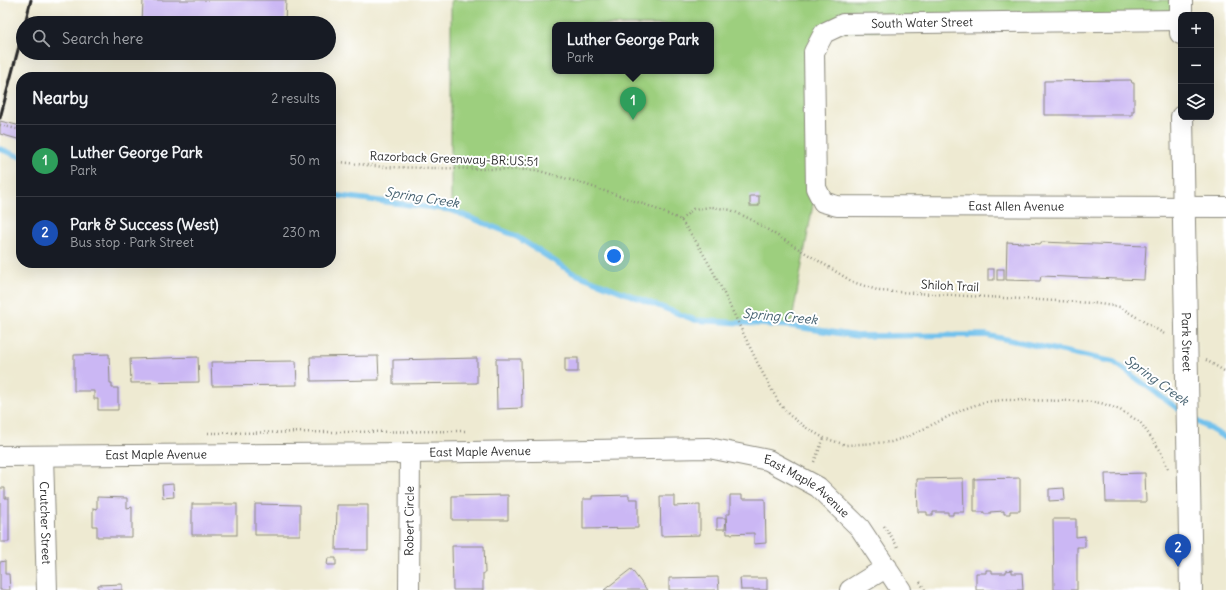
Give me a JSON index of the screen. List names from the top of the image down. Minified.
{"streets":{"street":["South Water Street","East Allen Avenue","Park Street","East Maple Avenue","Robert Circle","Crutcher Street"],"path":["Razorback Greenway-BR:US:51","Shiloh Trail"]},"crossings":[["South Water Street","East Allen Avenue"],["Razorback Greenway-BR:US:51","Shiloh Trail"],["East Allen Avenue","Park Street"],["Shiloh Trail","Park Street"],["East Maple Avenue","Robert Circle"],["East Maple Avenue","Crutcher Street"]],"water":["Spring Creek"],"page":{"map_buttons":["+","−"],"search":"Search here","popup":["Luther George Park","Park"],"heading":["Nearby","2 results"],"pins":["1","2"],"list":[{"mark":"1","name":"Luther George Park","note":"Park","value":"50 m"},{"mark":"2","name":"Park & Success (West)","note":"Bus stop · Park Street","value":"230 m"}]}}
